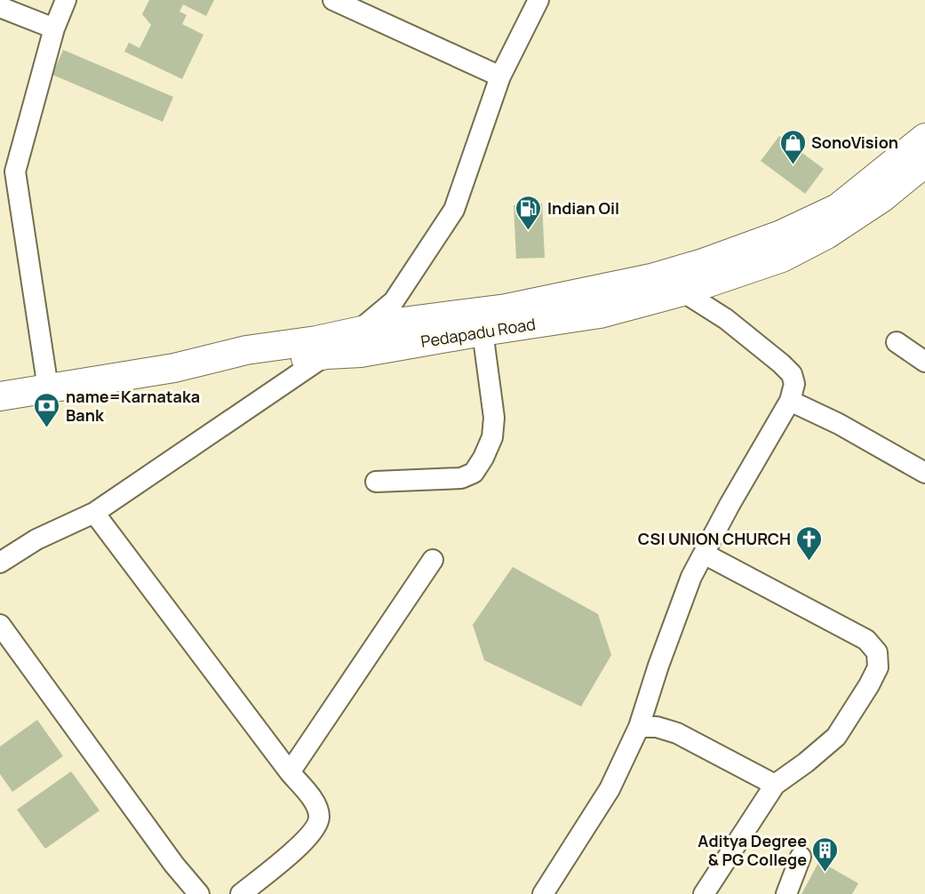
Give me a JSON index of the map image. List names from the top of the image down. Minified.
{"streets":{"main road":["Pedapadu Road"]},"places":{"shop":["SonoVision"],"fuel station":["Indian Oil"],"bank":["name=Karnataka Bank"],"church":["CSI UNION CHURCH"],"building":["Aditya Degree & PG College"]}}
